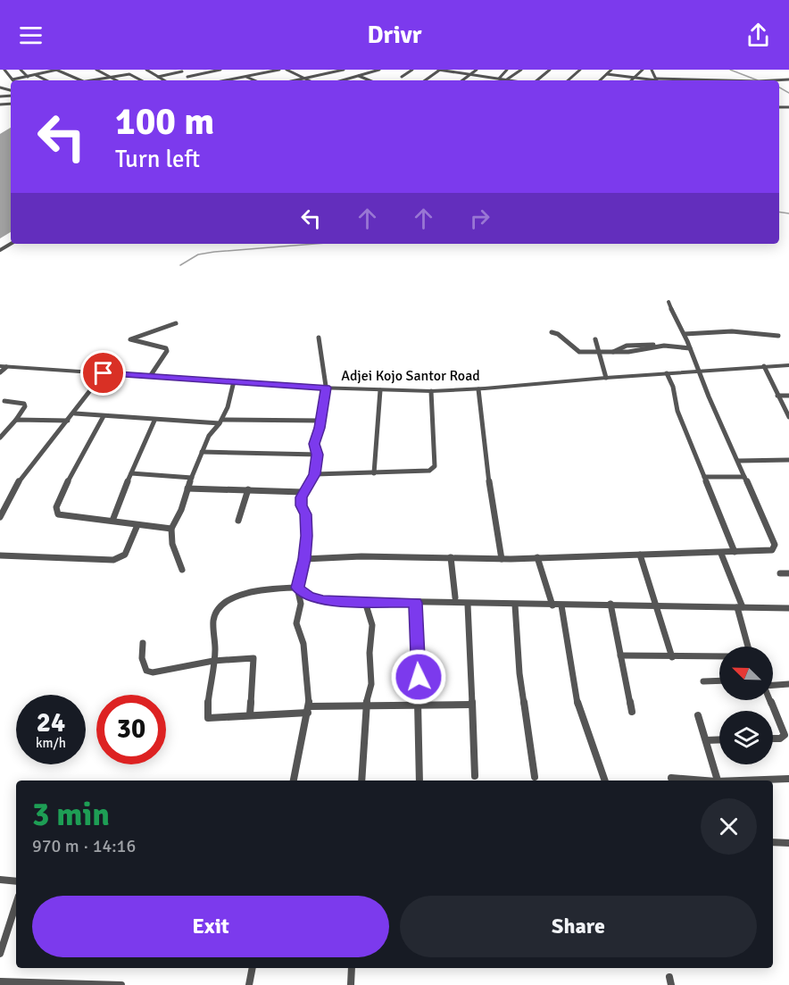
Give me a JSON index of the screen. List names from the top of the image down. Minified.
{"streets":{"street":["Adjei Kojo Santor Road"]},"north":"top left","page":{"header":"Drivr","turn":["100 m","Turn left"],"speed":"24 km/h","limit":"30","heading":["3 min","970 m · 14:16"],"buttons":["Exit","Share"]}}
